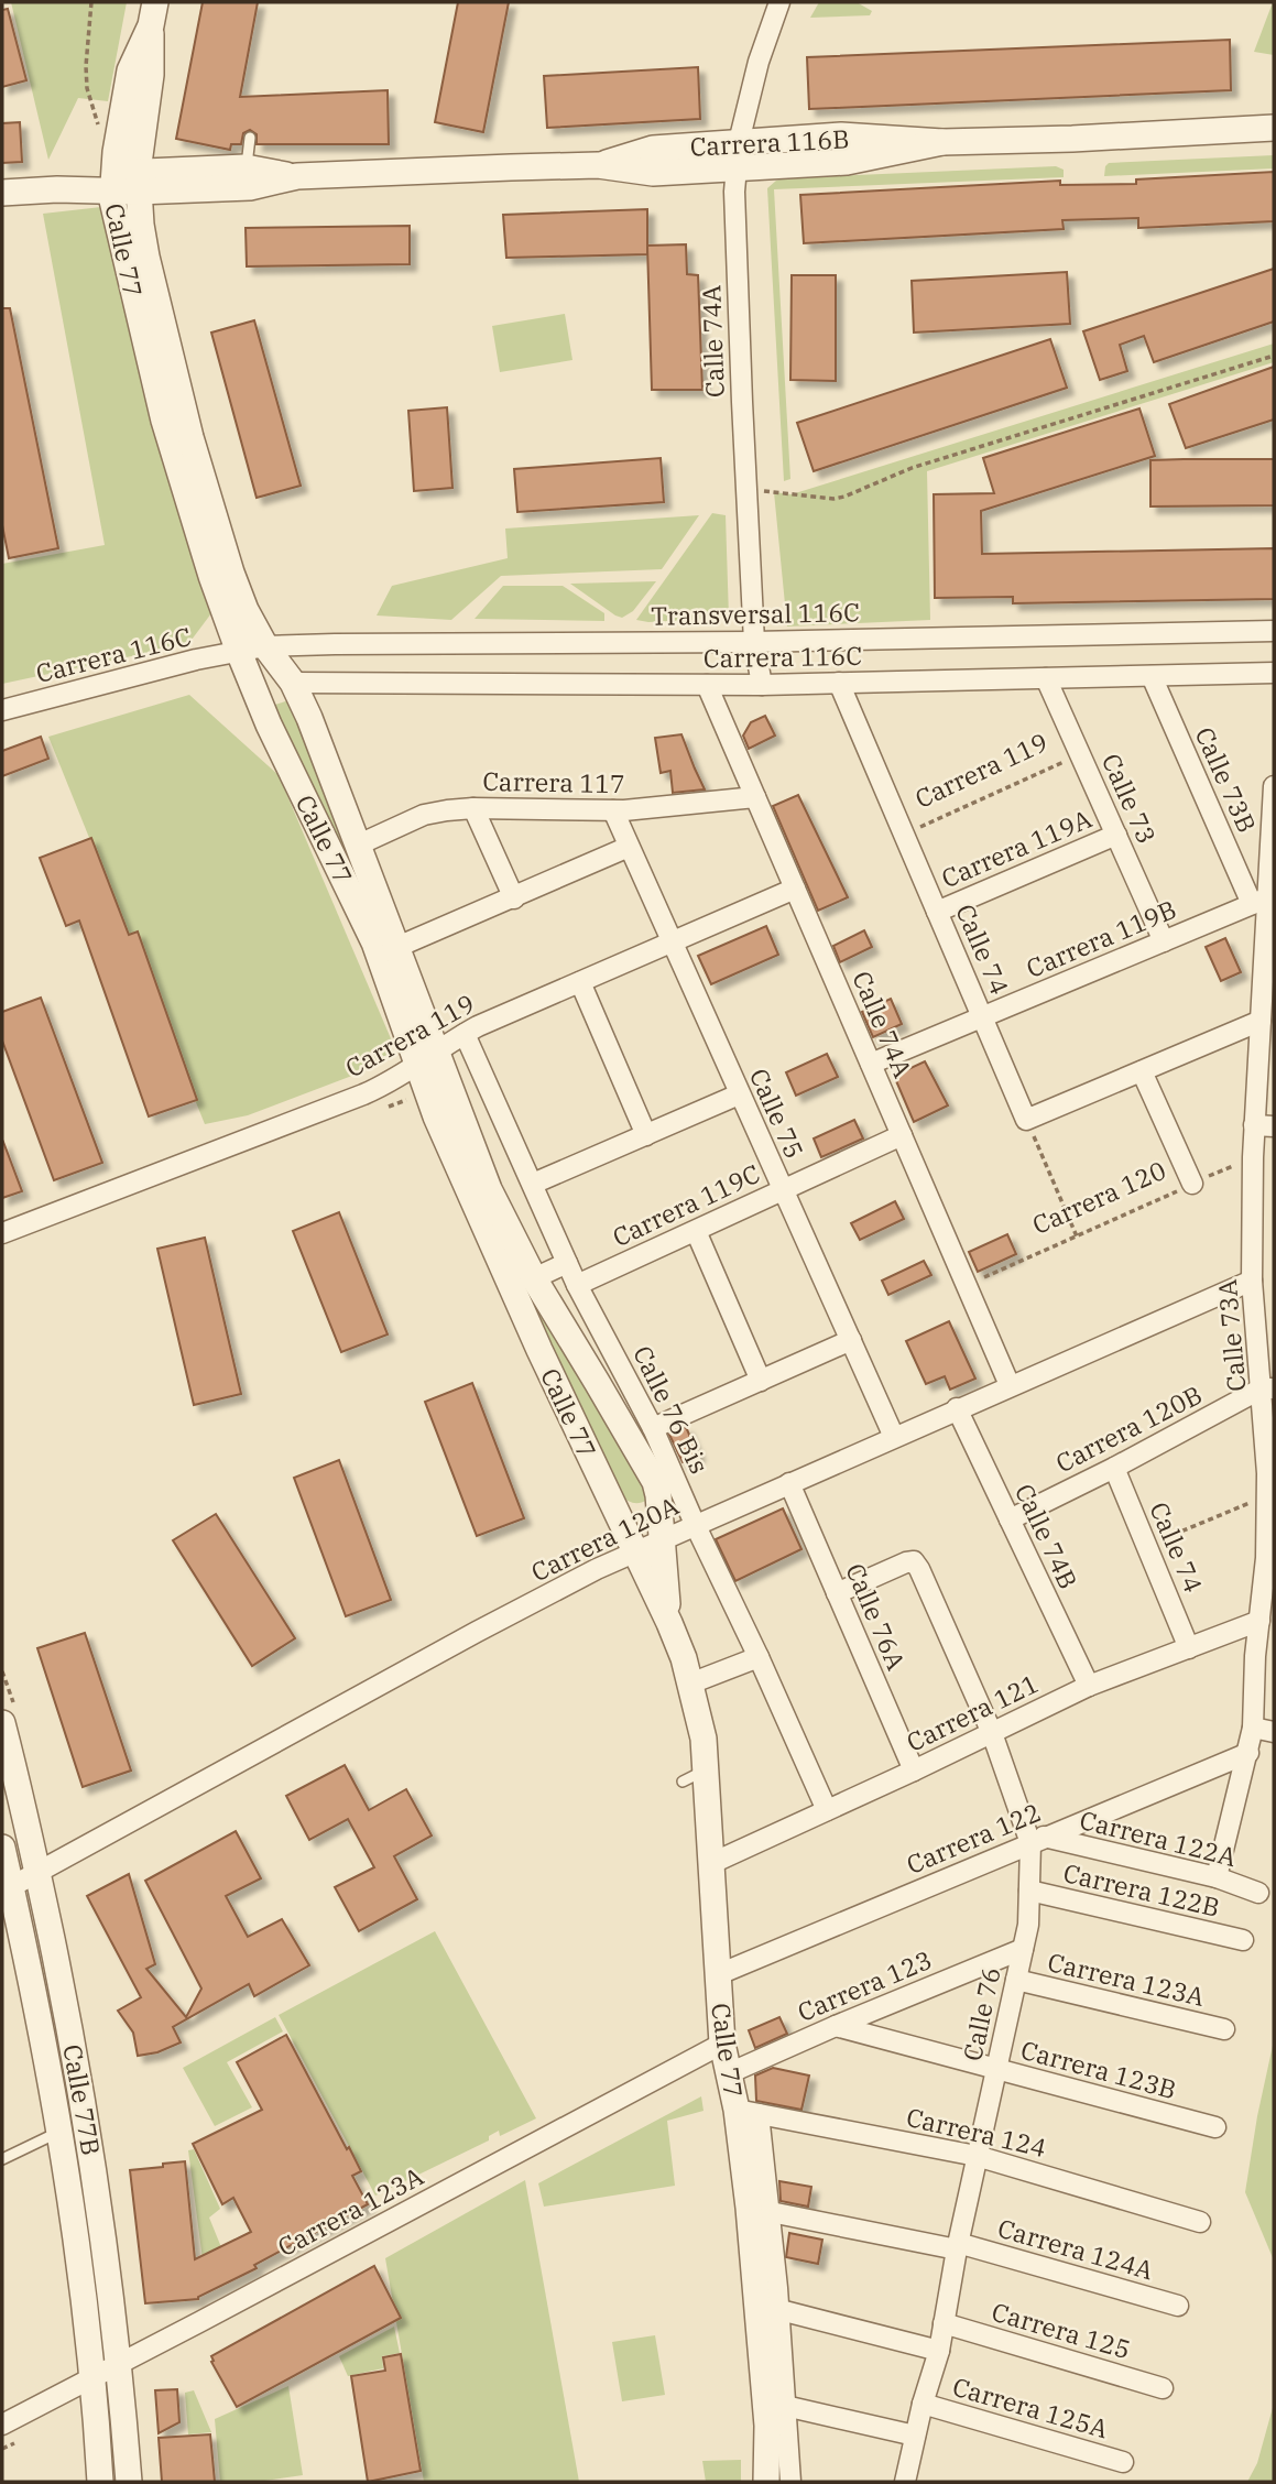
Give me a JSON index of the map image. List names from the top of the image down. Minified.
{"streets":{"street":["Carrera 116B","Calle 77","Calle 74A","Transversal 116C","Carrera 116C","Carrera 119","Calle 73B","Carrera 117","Calle 73","Carrera 119A","Carrera 119B","Calle 74","Calle 75","Carrera 119C","Calle 73A","Calle 76 Bis","Carrera 120B","Calle 74B","Carrera 120A","Calle 76A","Carrera 121","Carrera 122","Carrera 122A","Carrera 122B","Carrera 123A","Carrera 123","Calle 76","Carrera 123B","Calle 77B","Carrera 124","Carrera 124A","Carrera 125","Carrera 125A"],"path":["Carrera 120"]},"crossings":[["Carrera 116B","Calle 77"],["Carrera 116B","Calle 74A"],["Calle 77","Transversal 116C"],["Calle 77","Carrera 116C"],["Calle 77","Carrera 119"],["Calle 77","Carrera 117"],["Calle 77","Carrera 120A"],["Calle 77","Carrera 121"],["Calle 77","Carrera 122"],["Calle 77","Carrera 123A"],["Calle 77","Carrera 123"],["Calle 77","Carrera 124"],["Calle 77","Carrera 124A"],["Calle 74A","Transversal 116C"],["Calle 74A","Carrera 116C"],["Calle 74A","Carrera 119"],["Calle 74A","Carrera 117"],["Calle 74A","Carrera 119B"],["Calle 74A","Carrera 120"],["Calle 74A","Carrera 119C"],["Calle 74A","Carrera 120A"],["Transversal 116C","Carrera 116C"],["Carrera 116C","Calle 73B"],["Carrera 116C","Calle 73"],["Carrera 116C","Calle 74"],["Carrera 119","Calle 73"],["Carrera 119","Calle 74"],["Carrera 119","Calle 75"],["Carrera 119","Calle 76 Bis"],["Calle 73B","Carrera 119B"],["Calle 73B","Calle 73A"],["Carrera 117","Calle 75"],["Calle 73","Carrera 119A"],["Calle 73","Carrera 119B"],["Carrera 119A","Calle 74"],["Carrera 119B","Calle 74"],["Carrera 119B","Calle 73A"],["Calle 74","Carrera 120B"],["Calle 74","Carrera 121"],["Calle 75","Carrera 119C"],["Calle 75","Carrera 120A"],["Carrera 120","Calle 73A"],["Carrera 119C","Calle 76 Bis"],["Calle 73A","Carrera 120B"],["Calle 73A","Carrera 120A"],["Calle 73A","Carrera 121"],["Calle 73A","Carrera 122"],["Calle 73A","Carrera 122A"],["Calle 76 Bis","Carrera 120A"],["Calle 76 Bis","Carrera 121"],["Carrera 120B","Calle 74B"],["Calle 74B","Carrera 120A"],["Calle 74B","Carrera 121"],["Carrera 120A","Calle 76A"],["Carrera 120A","Calle 77B"],["Calle 76A","Carrera 121"],["Calle 76A","Calle 76"],["Carrera 121","Calle 76"],["Carrera 122","Carrera 122A"],["Carrera 122","Calle 76"],["Carrera 122A","Calle 76"],["Carrera 122B","Calle 76"],["Carrera 123A","Calle 76"],["Carrera 123A","Calle 77B"],["Carrera 123","Calle 76"],["Carrera 123","Carrera 123B"],["Calle 76","Carrera 123B"],["Calle 76","Carrera 124"],["Calle 76","Carrera 124A"],["Calle 76","Carrera 125"],["Calle 76","Carrera 125A"]]}
